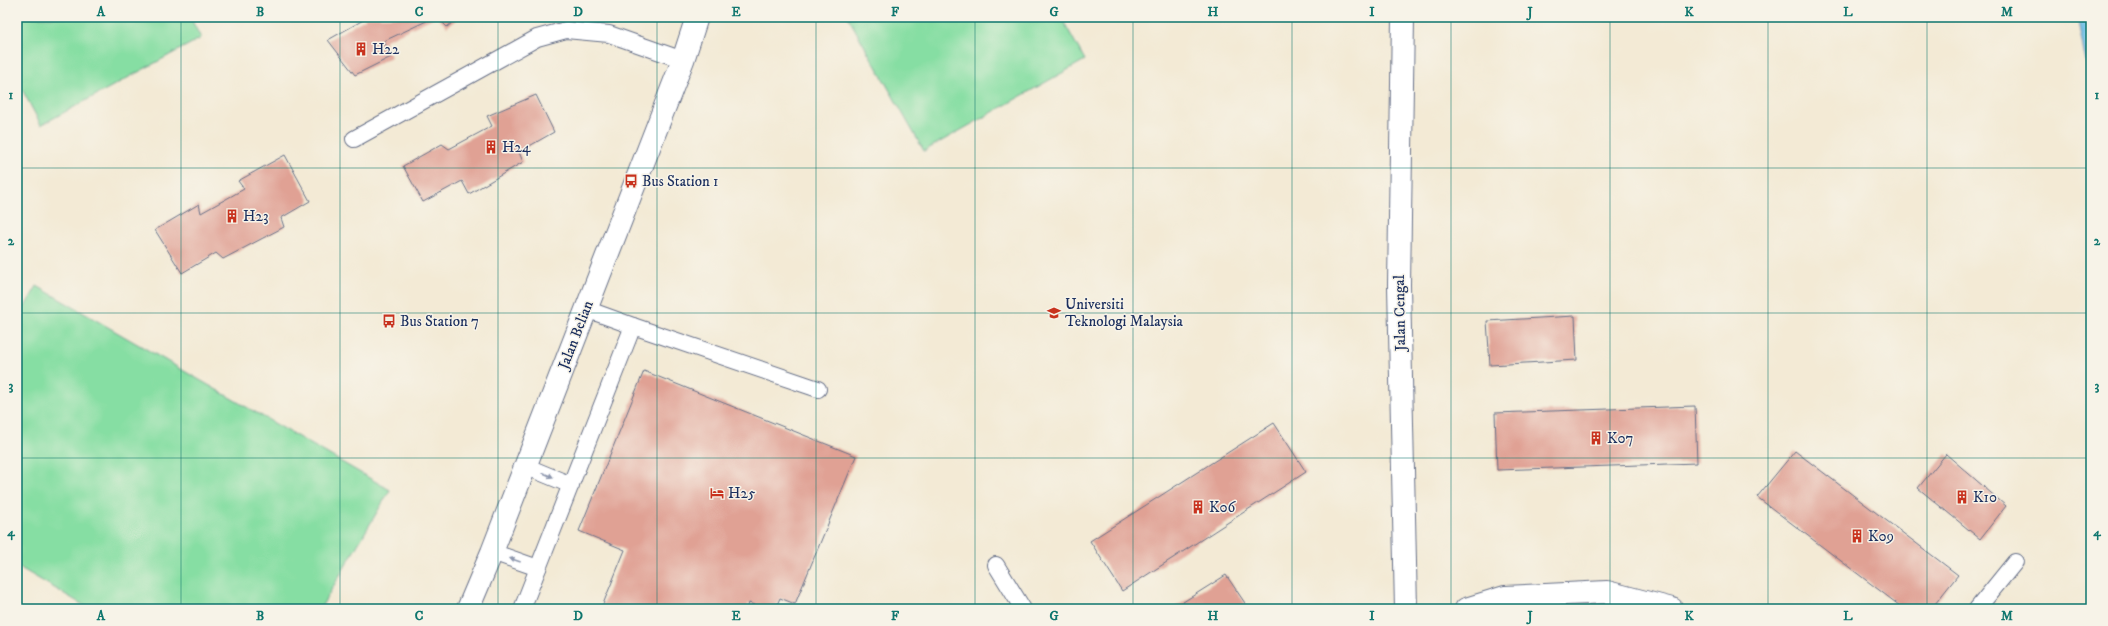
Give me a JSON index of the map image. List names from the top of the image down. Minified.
{"streets":{"street":["Jalan Cengal","Jalan Belian"]},"places":{"building":["H22","H24","H23","K07","K10","K06","K09"],"bus stop":["Bus Station 1","Bus Station 7"],"school or university":["Universiti Teknologi Malaysia"],"hotel":["H25"]},"grid":{"columns":["A","B","C","D","E","F","G","H","I","J","K","L","M"],"rows":["1","2","3","4"]}}
